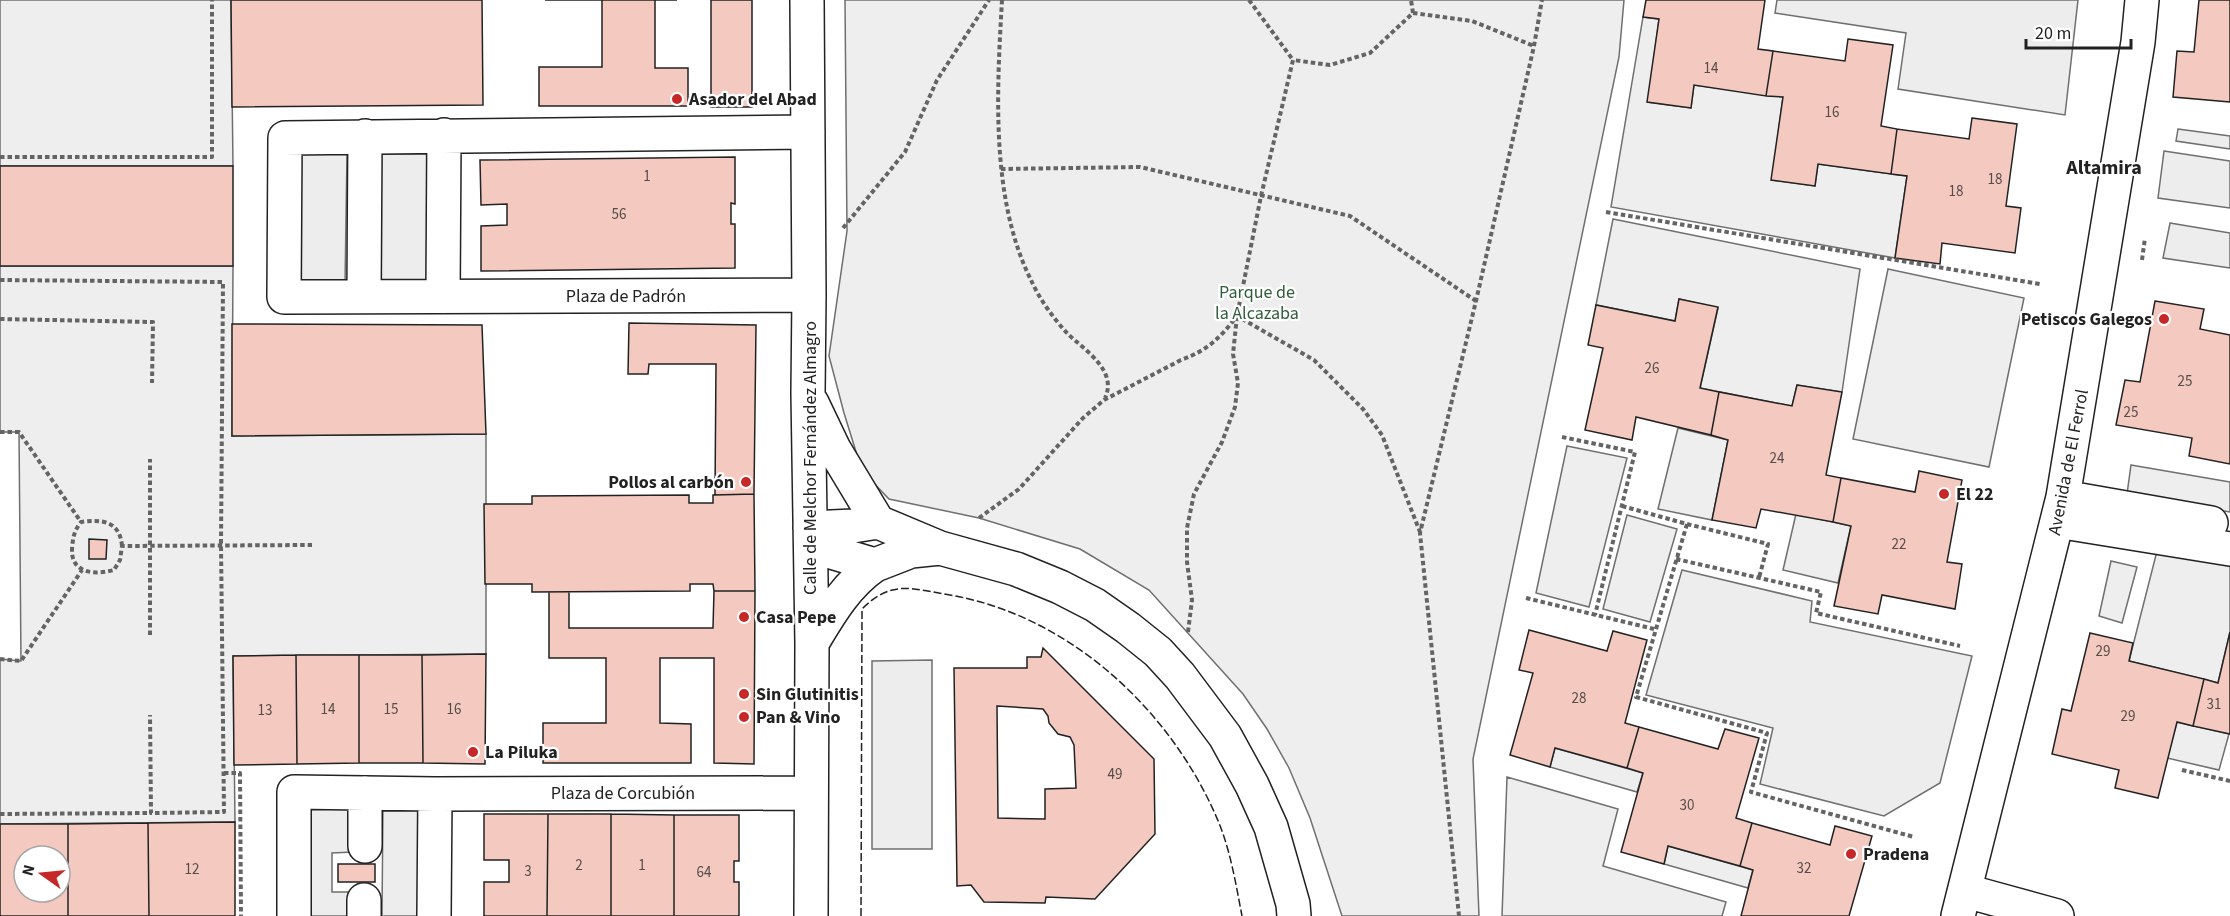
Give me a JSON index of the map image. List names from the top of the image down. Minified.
{"streets":{"street":["Plaza de Padrón","Calle de Melchor Fernández Almagro","Avenida de El Ferrol","Plaza de Corcubión"]},"crossings":[["Plaza de Padrón","Calle de Melchor Fernández Almagro"],["Calle de Melchor Fernández Almagro","Plaza de Corcubión"]],"districts":["Altamira"],"parks":["Parque de la Alcazaba"],"places":["Asador del Abad","Petiscos Galegos","Pollos al carbón","El 22","Casa Pepe","Sin Glutinitis","Pan & Vino","La Piluka","Pradena"],"house_numbers":["14","16","1","18","18","56","26","25","25","24","22","29","28","31","14","15","16","13","29","49","30","2","1","32","12","3","64"],"scale_bar":"20 m","north":"left"}
